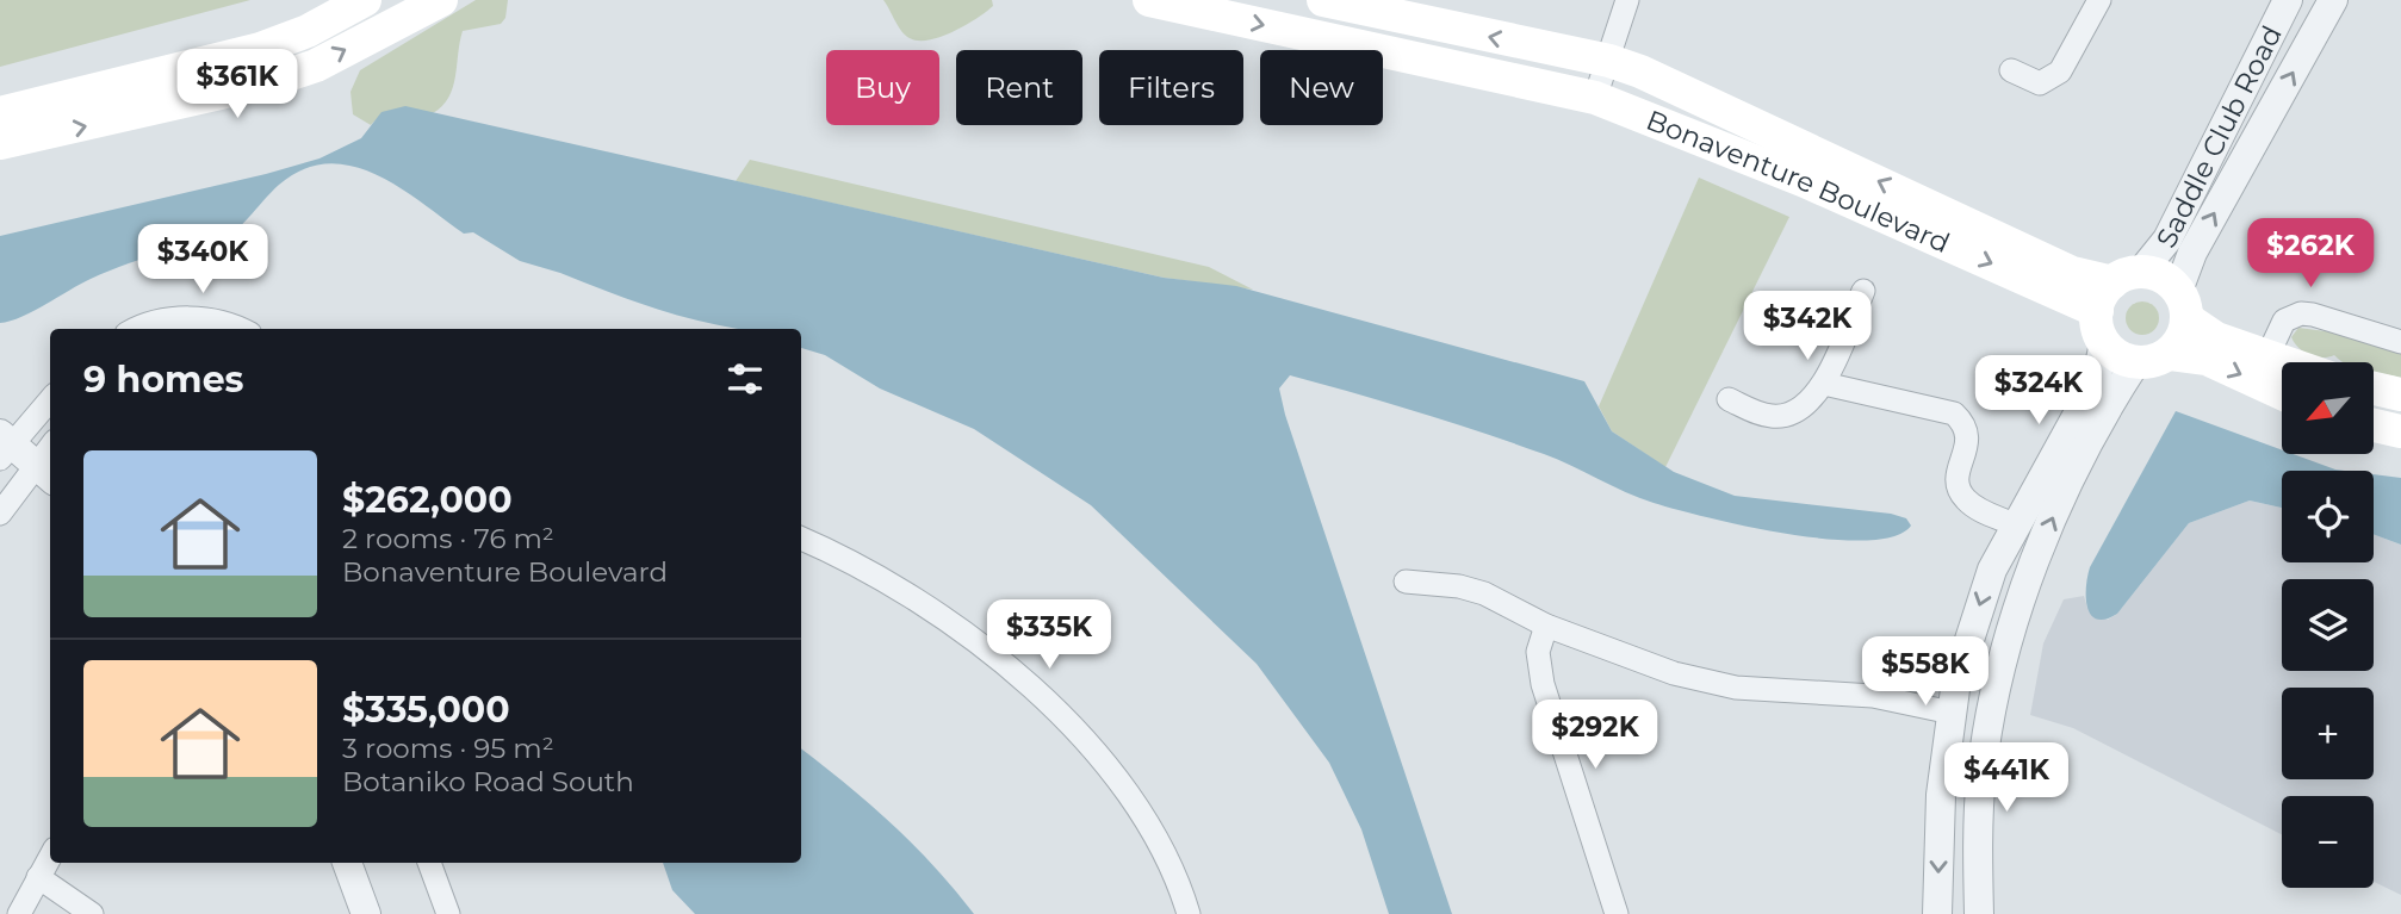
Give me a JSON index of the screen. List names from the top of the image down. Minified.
{"streets":{"main road":["Bonaventure Boulevard"],"street":["Saddle Club Road"]},"crossings":[["Saddle Club Road","Bonaventure Boulevard"]],"north":"bottom left","page":{"price":["$361K","$262K","$340K","$342K","$324K","$335K","$558K","$292K","$441K"],"chip":["Buy","Rent","Filters","New"],"heading":"9 homes","map_buttons":["+","−"],"list":[{"name":"$262,000","note":"2 rooms · 76 m² · Bonaventure Boulevard"},{"name":"$335,000","note":"3 rooms · 95 m² · Botaniko Road South"}]}}
